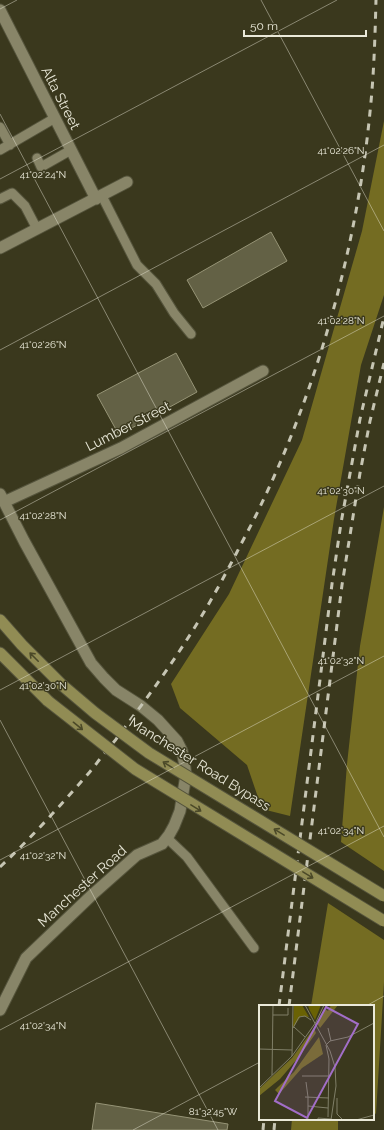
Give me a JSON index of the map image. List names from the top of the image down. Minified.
{"streets":{"main road":["Manchester Road Bypass"],"street":["Alta Street","Lumber Street","Manchester Road"]},"crossings":[["Lumber Street","Manchester Road"]],"scale_bar":"50 m","coordinates":["41°02'26\"N","41°02'24\"N","41°02'28\"N","41°02'30\"N","41°02'32\"N","41°02'34\"N","81°32'45\"W"]}
